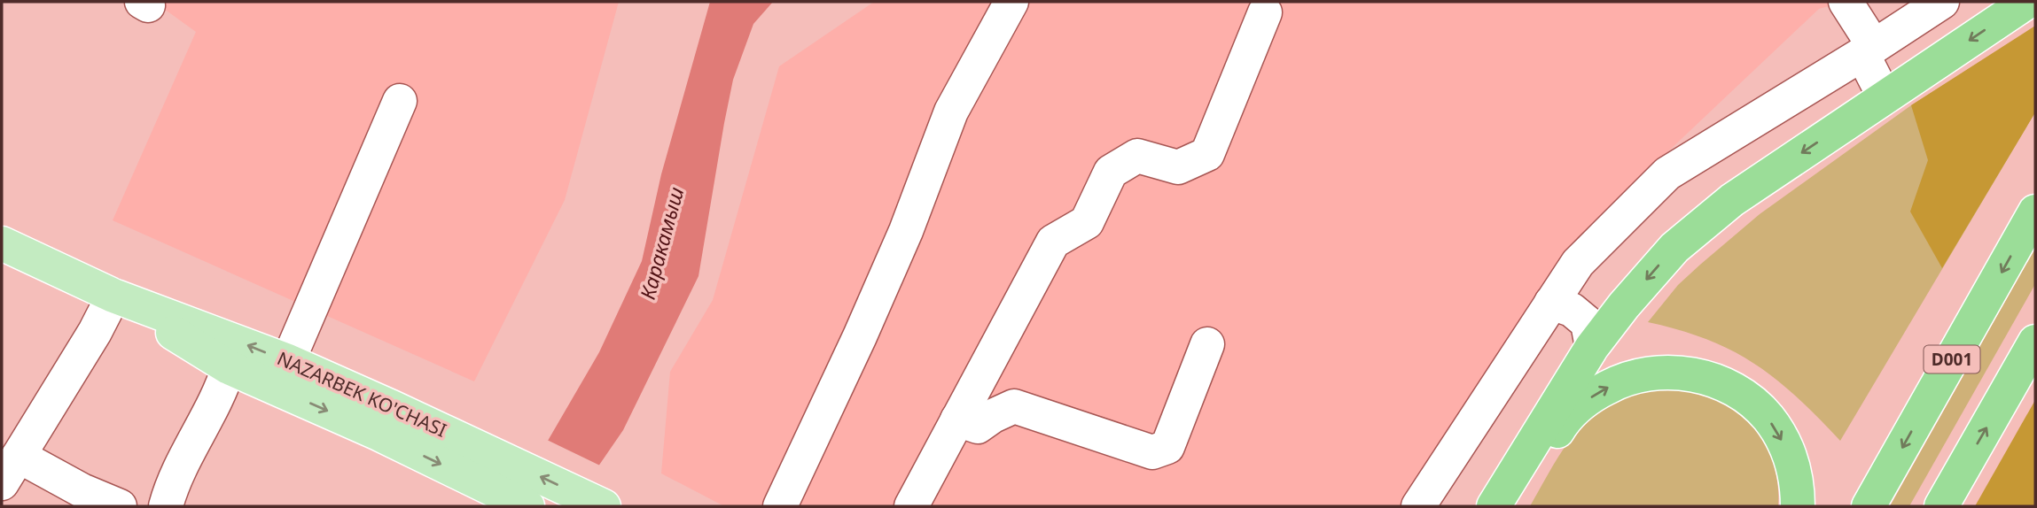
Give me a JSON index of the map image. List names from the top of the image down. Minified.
{"streets":{"highway":["D001"],"main road":["NAZARBEK KO'CHASI"]},"water":["Каракамыш"]}
